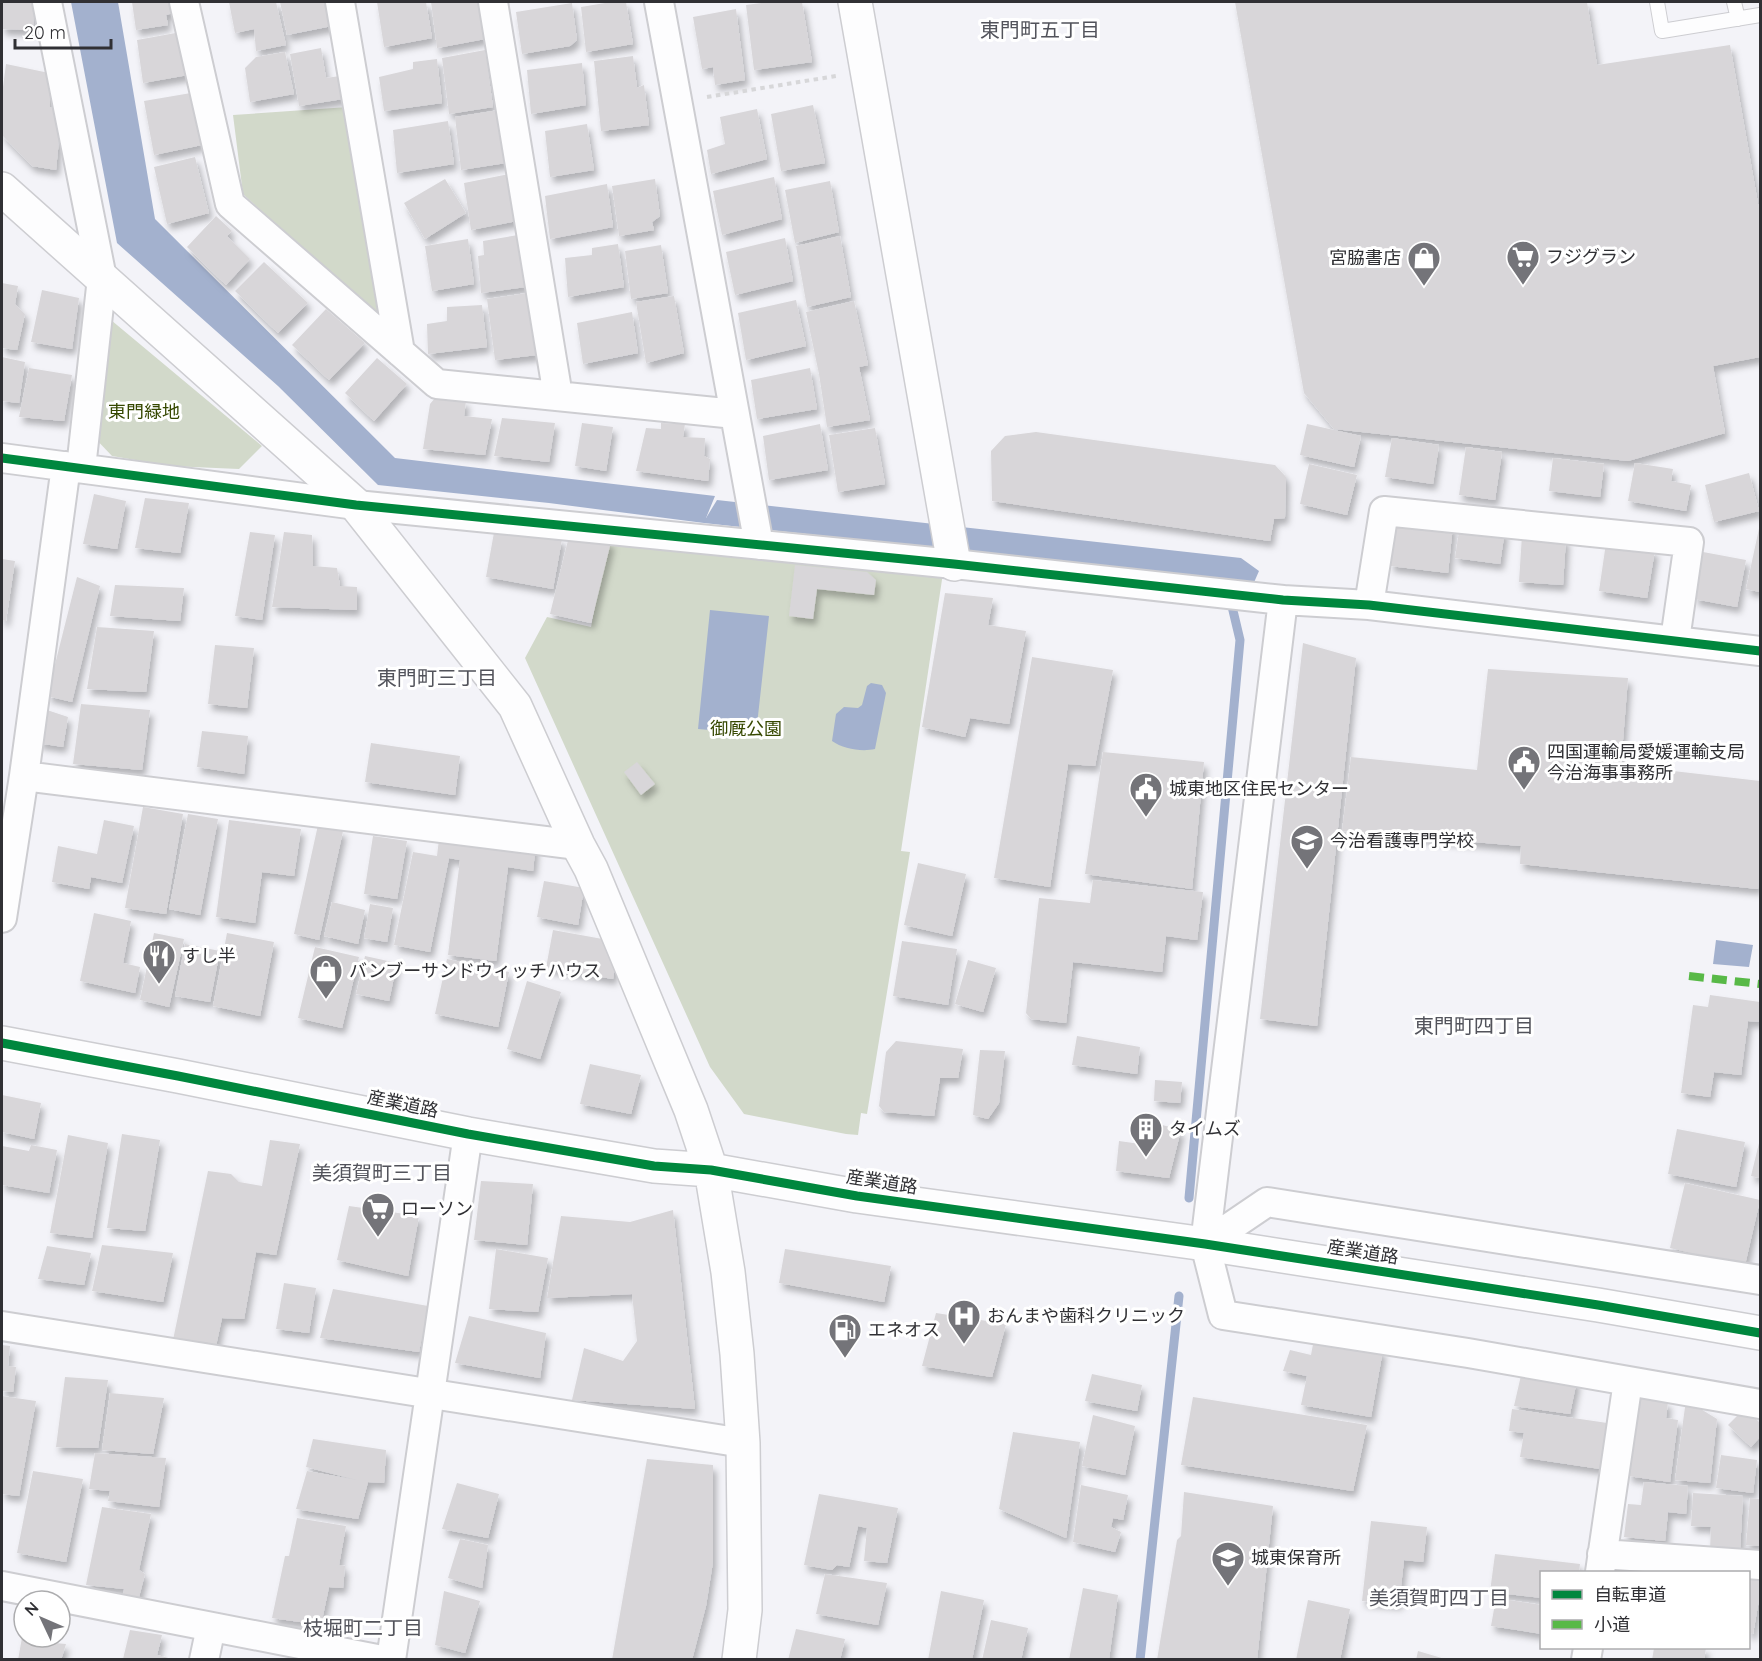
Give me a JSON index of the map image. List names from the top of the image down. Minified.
{"streets":{"street":["産業道路"]},"districts":["東門町五丁目","東門町三丁目","東門町四丁目","美須賀町三丁目","美須賀町四丁目","枝堀町二丁目"],"parks":["東門緑地","御厩公園"],"places":{"supermarket":["フジグラン","ローソン"],"shop":["宮脇書店","バンブーサンドウィッチハウス"],"public building":["四国運輸局愛媛運輸支局 今治海事事務所","城東地区住民センター"],"school or university":["今治看護専門学校","城東保育所"],"restaurant":["すし半"],"building":["タイムズ"],"hospital":["おんまや歯科クリニック"],"fuel station":["エネオス"]},"legend":["自転車道","小道"],"scale_bar":"20 m","north":"top left"}
